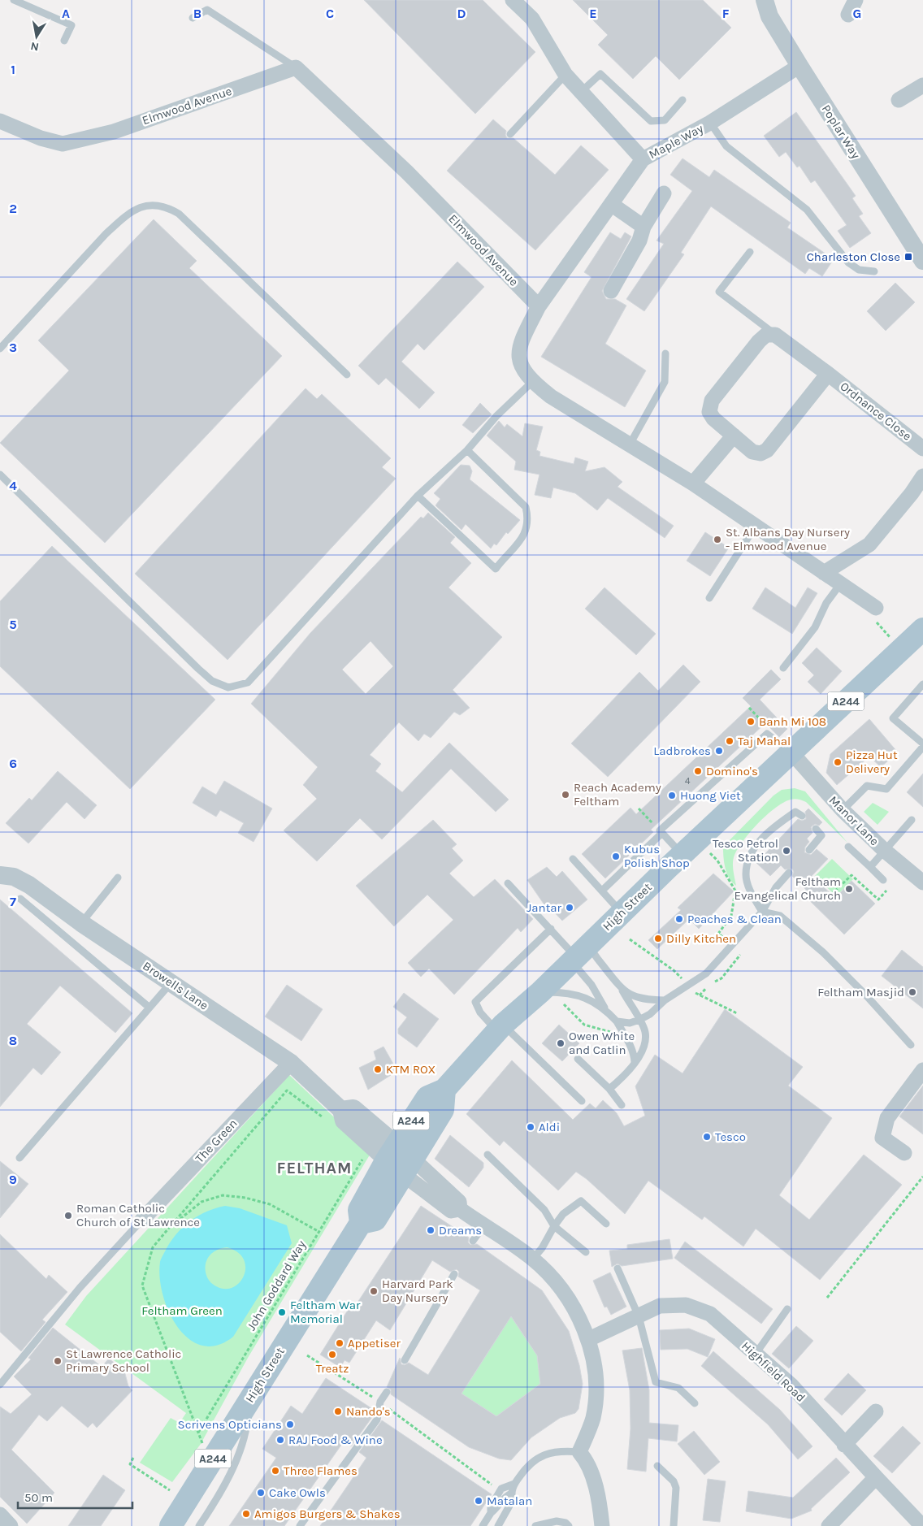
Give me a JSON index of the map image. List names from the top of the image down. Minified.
{"streets":{"main road":["A244","High Street"],"street":["Elmwood Avenue","Poplar Way","Maple Way","Ordnance Close","Manor Lane","Browells Lane","The Green","Highfield Road"],"path":["John Goddard Way"]},"crossings":[["Elmwood Avenue","Maple Way"],["Poplar Way","Maple Way"],["A244","High Street"],["A244","Browells Lane"],["Manor Lane","High Street"],["High Street","Browells Lane"],["Browells Lane","The Green"]],"districts":["FELTHAM"],"parks":["Feltham Green"],"places":{"transit":["Charleston Close"],"other":["St. Albans Day Nursery - Elmwood Avenue","Banh Mi 108","Taj Mahal","Ladbrokes","Pizza Hut Delivery","Domino's","Reach Academy Feltham","Huong Viet","Tesco Petrol Station","Kubus Polish Shop","Feltham Evangelical Church","Jantar","Peaches & Clean","Dilly Kitchen","Feltham Masjid","Owen White and Catlin","KTM ROX","Aldi","Tesco","Roman Catholic Church of St Lawrence","Dreams","Harvard Park Day Nursery","Feltham War Memorial","Appetiser","Treatz","St Lawrence Catholic Primary School","Nando's","Scrivens Opticians","RAJ Food & Wine","Three Flames","Cake Owls","Matalan","Amigos Burgers & Shakes"]},"house_numbers":["4"],"scale_bar":"50 m","north":"bottom","grid":{"columns":["A","B","C","D","E","F","G"],"rows":["1","2","3","4","5","6","7","8","9"]}}
